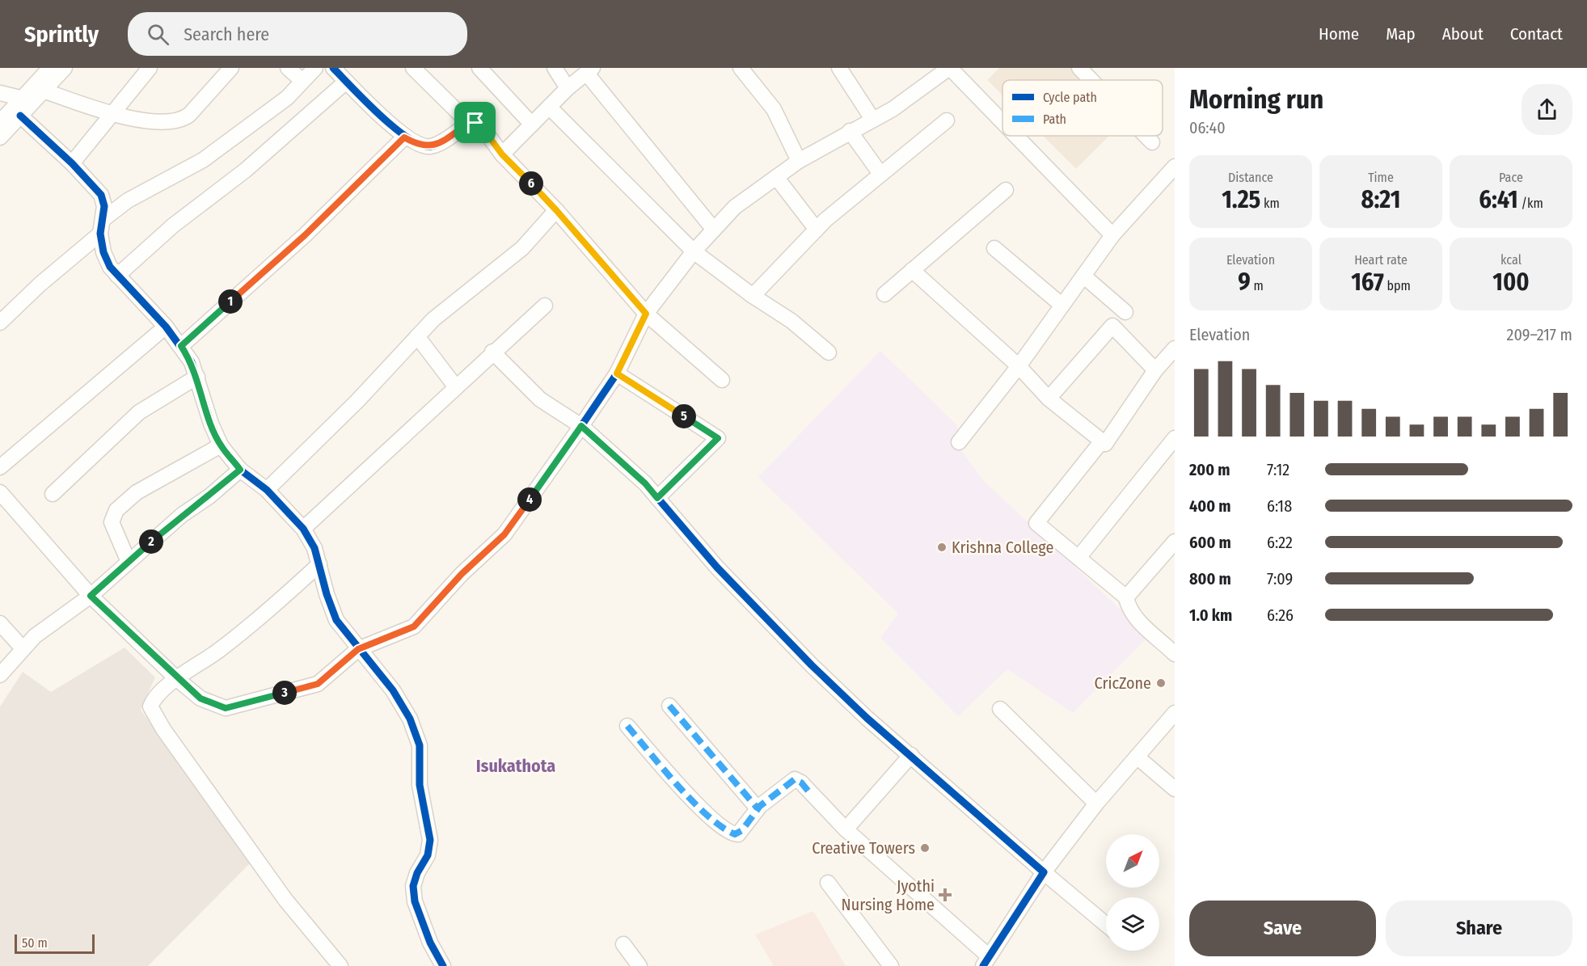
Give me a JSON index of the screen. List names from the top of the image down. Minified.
{"districts":["Isukathota"],"places":{"other":["Krishna College","CricZone","Creative Towers"],"health":["Jyothi Nursing Home"]},"legend":["Cycle path","Path"],"scale_bar":"50 m","north":"top right","page":{"header":"Sprintly","search":"Search here","nav":["Home","Map","About","Contact"],"heading":["Morning run","06:40"],"stats":[["Distance","1.25 km"],["Time","8:21"],["Pace","6:41 /km"],["Elevation","9 m"],["Heart rate","167 bpm"],["kcal","100"]],"pins":["6","1","5","4","2","3"],"chart":["Elevation","209–217 m"],"list":[{"name":"200 m","note":"7:12"},{"name":"400 m","note":"6:18"},{"name":"600 m","note":"6:22"},{"name":"800 m","note":"7:09"},{"name":"1.0 km","note":"6:26"}],"buttons":["Save","Share"],"scale":"50 m"}}
